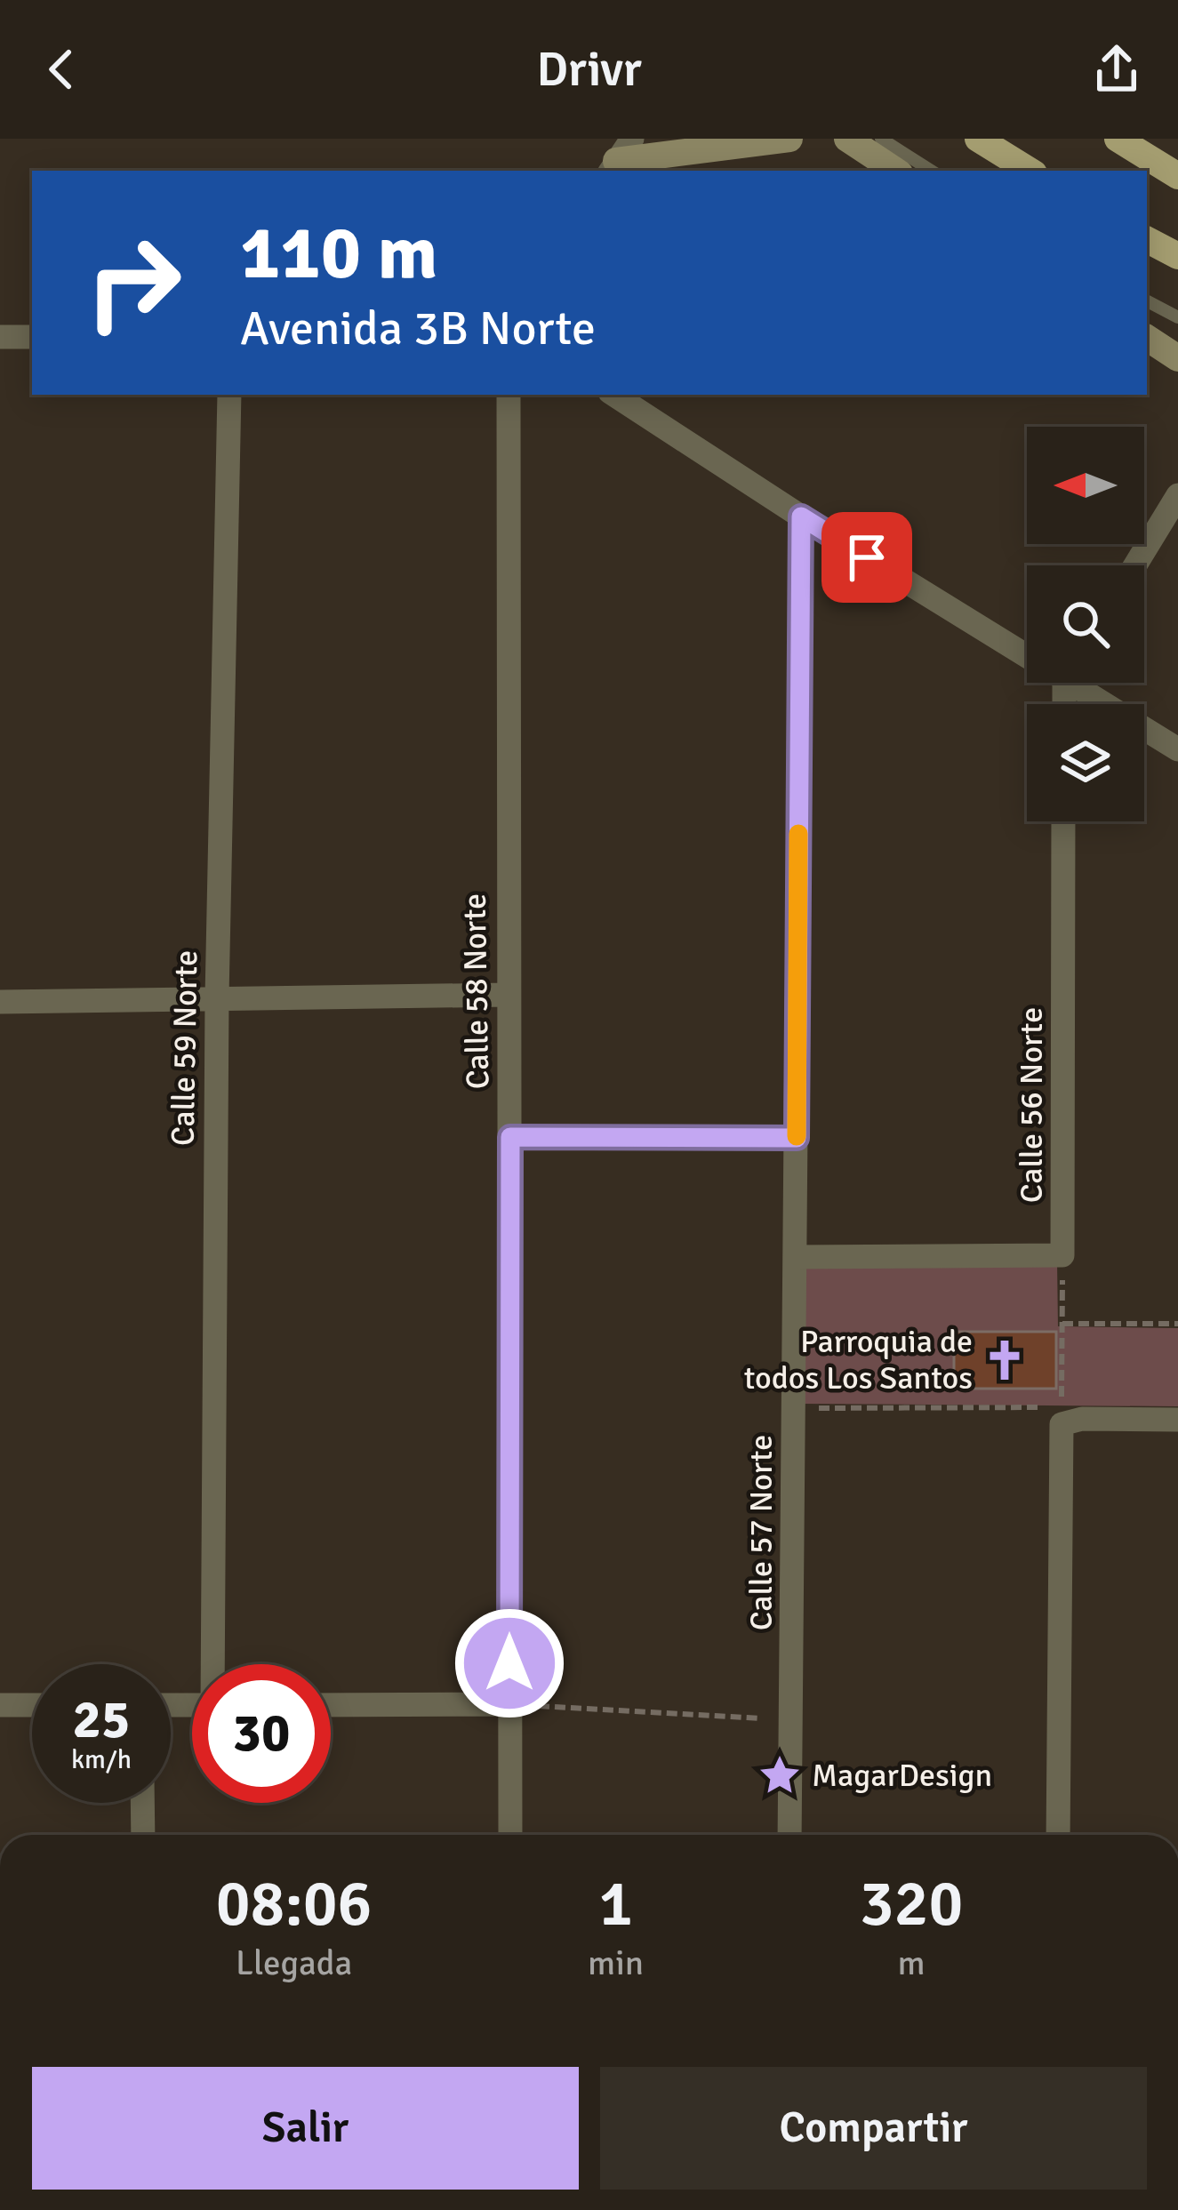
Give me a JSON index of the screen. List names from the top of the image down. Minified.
{"streets":{"street":["Calle 58 Norte","Calle 59 Norte","Calle 56 Norte","Calle 57 Norte"]},"places":{"church":["Parroquia de todos Los Santos"],"place":["MagarDesign"]},"north":"left","page":{"header":"Drivr","turn":["110 m","Avenida 3B Norte"],"speed":"25 km/h","limit":"30","eta":["08:06","Llegada","1","min","320","m"],"buttons":["Salir","Compartir"]}}
